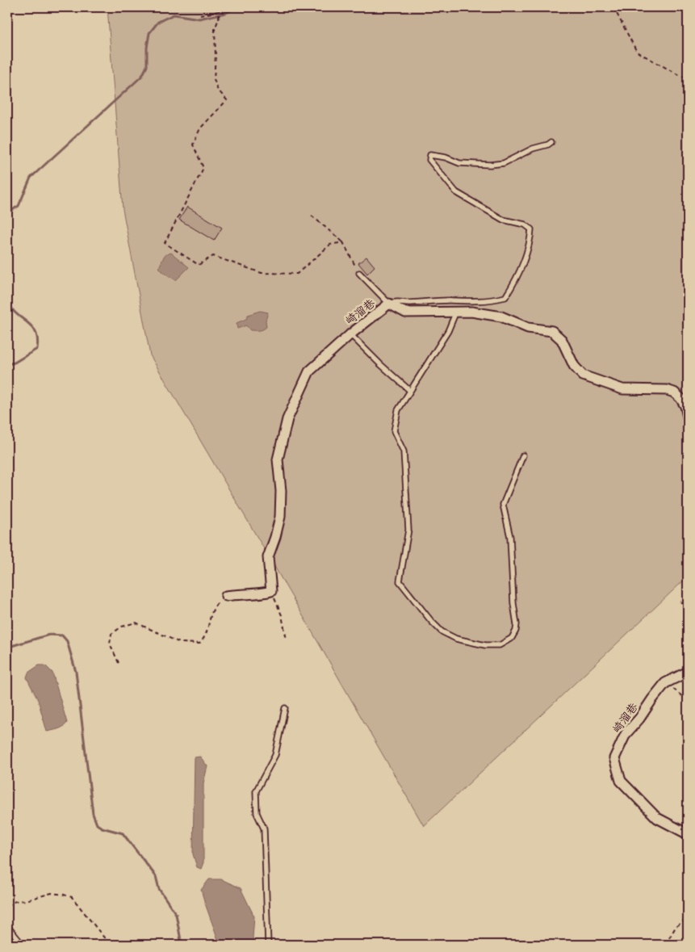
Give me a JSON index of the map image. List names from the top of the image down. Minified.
{"streets":{"street":["崎溜巷"]}}
